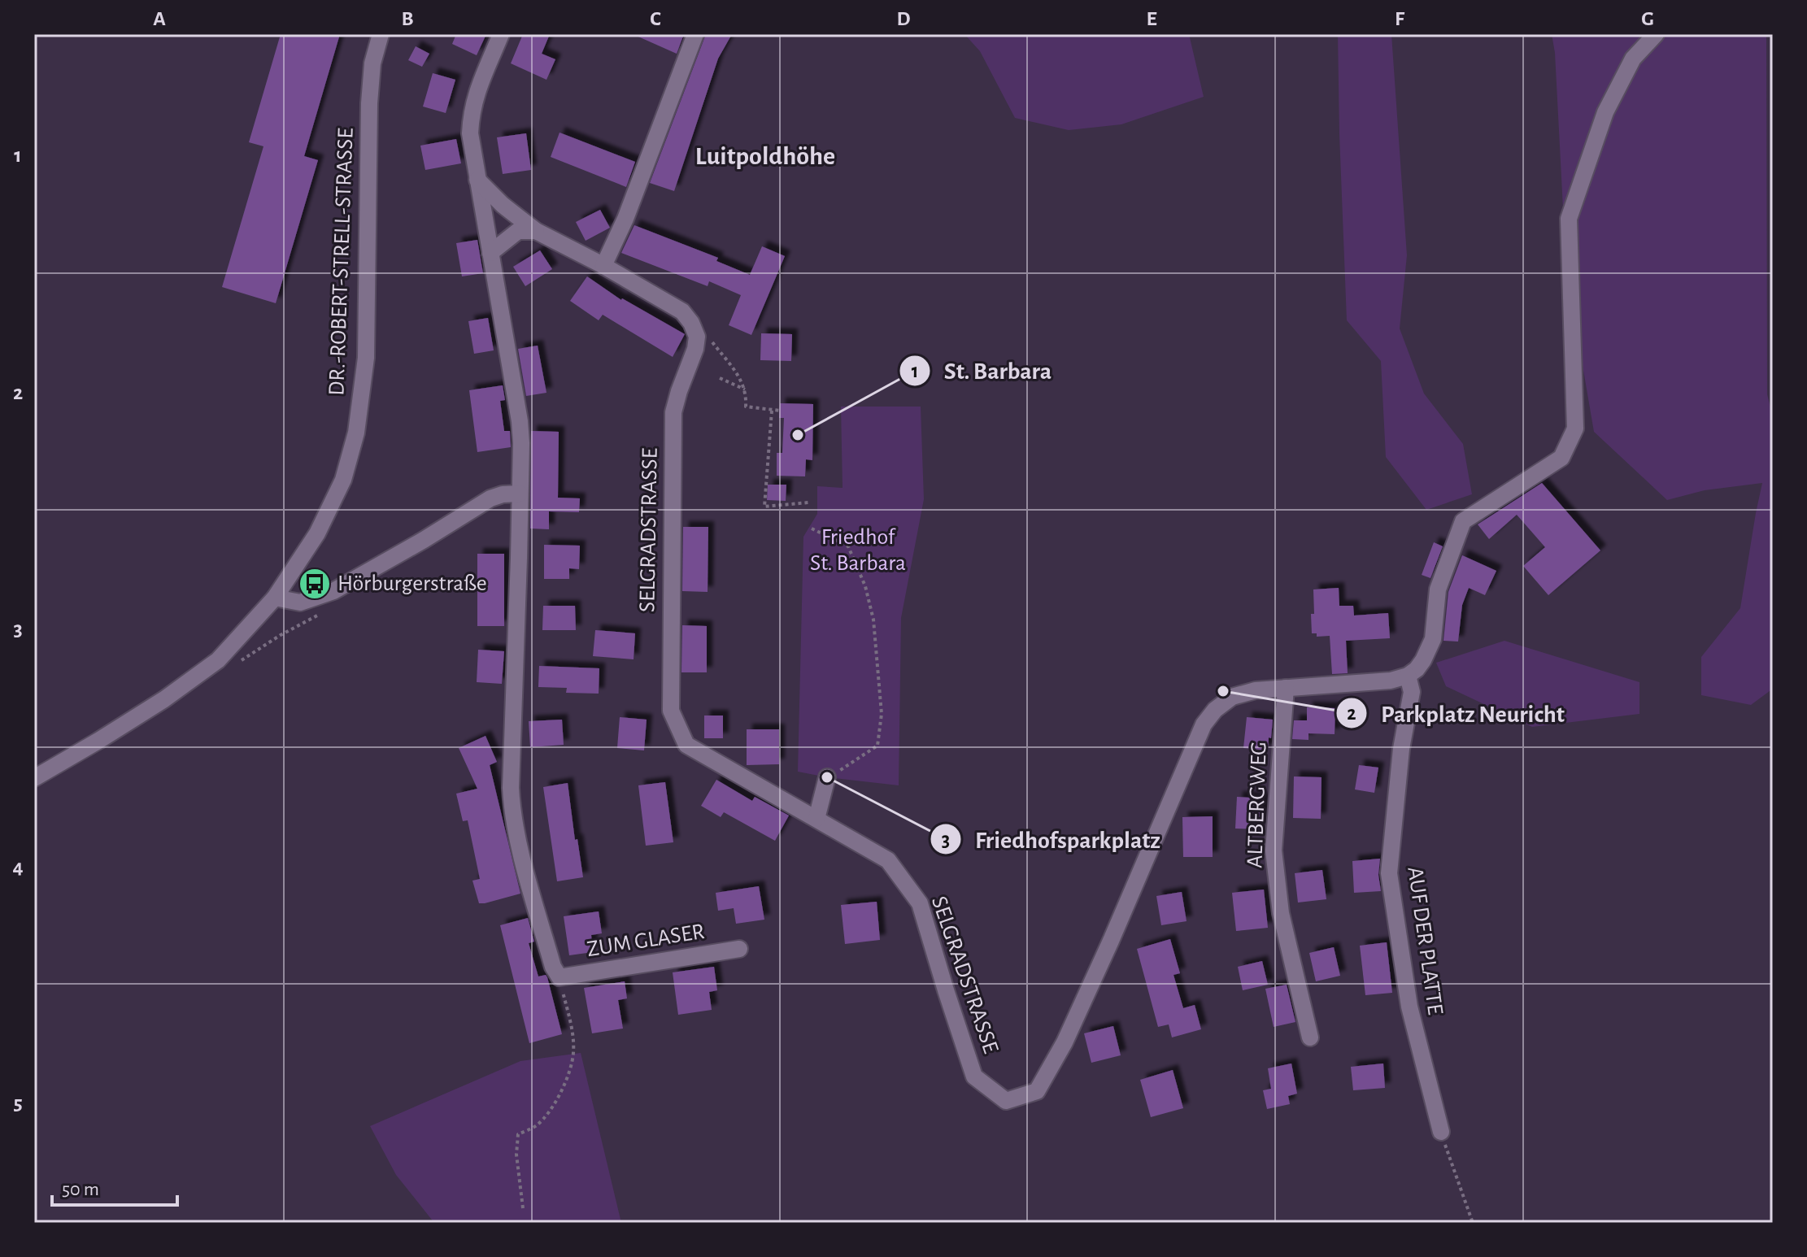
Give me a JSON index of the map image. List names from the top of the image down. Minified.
{"streets":{"street":["DR.-ROBERT-STRELL-STRASSE","SELGRADSTRASSE","ALTBERGWEG","ZUM GLASER","AUF DER PLATTE"]},"crossings":[["SELGRADSTRASSE","ALTBERGWEG"]],"districts":["Luitpoldhöhe"],"parks":["Friedhof St. Barbara"],"places":{"other":["St. Barbara","Parkplatz Neuricht","Friedhofsparkplatz"],"bus stop":["Hörburgerstraße"]},"scale_bar":"50 m","grid":{"columns":["A","B","C","D","E","F","G"],"rows":["1","2","3","4","5"]}}
